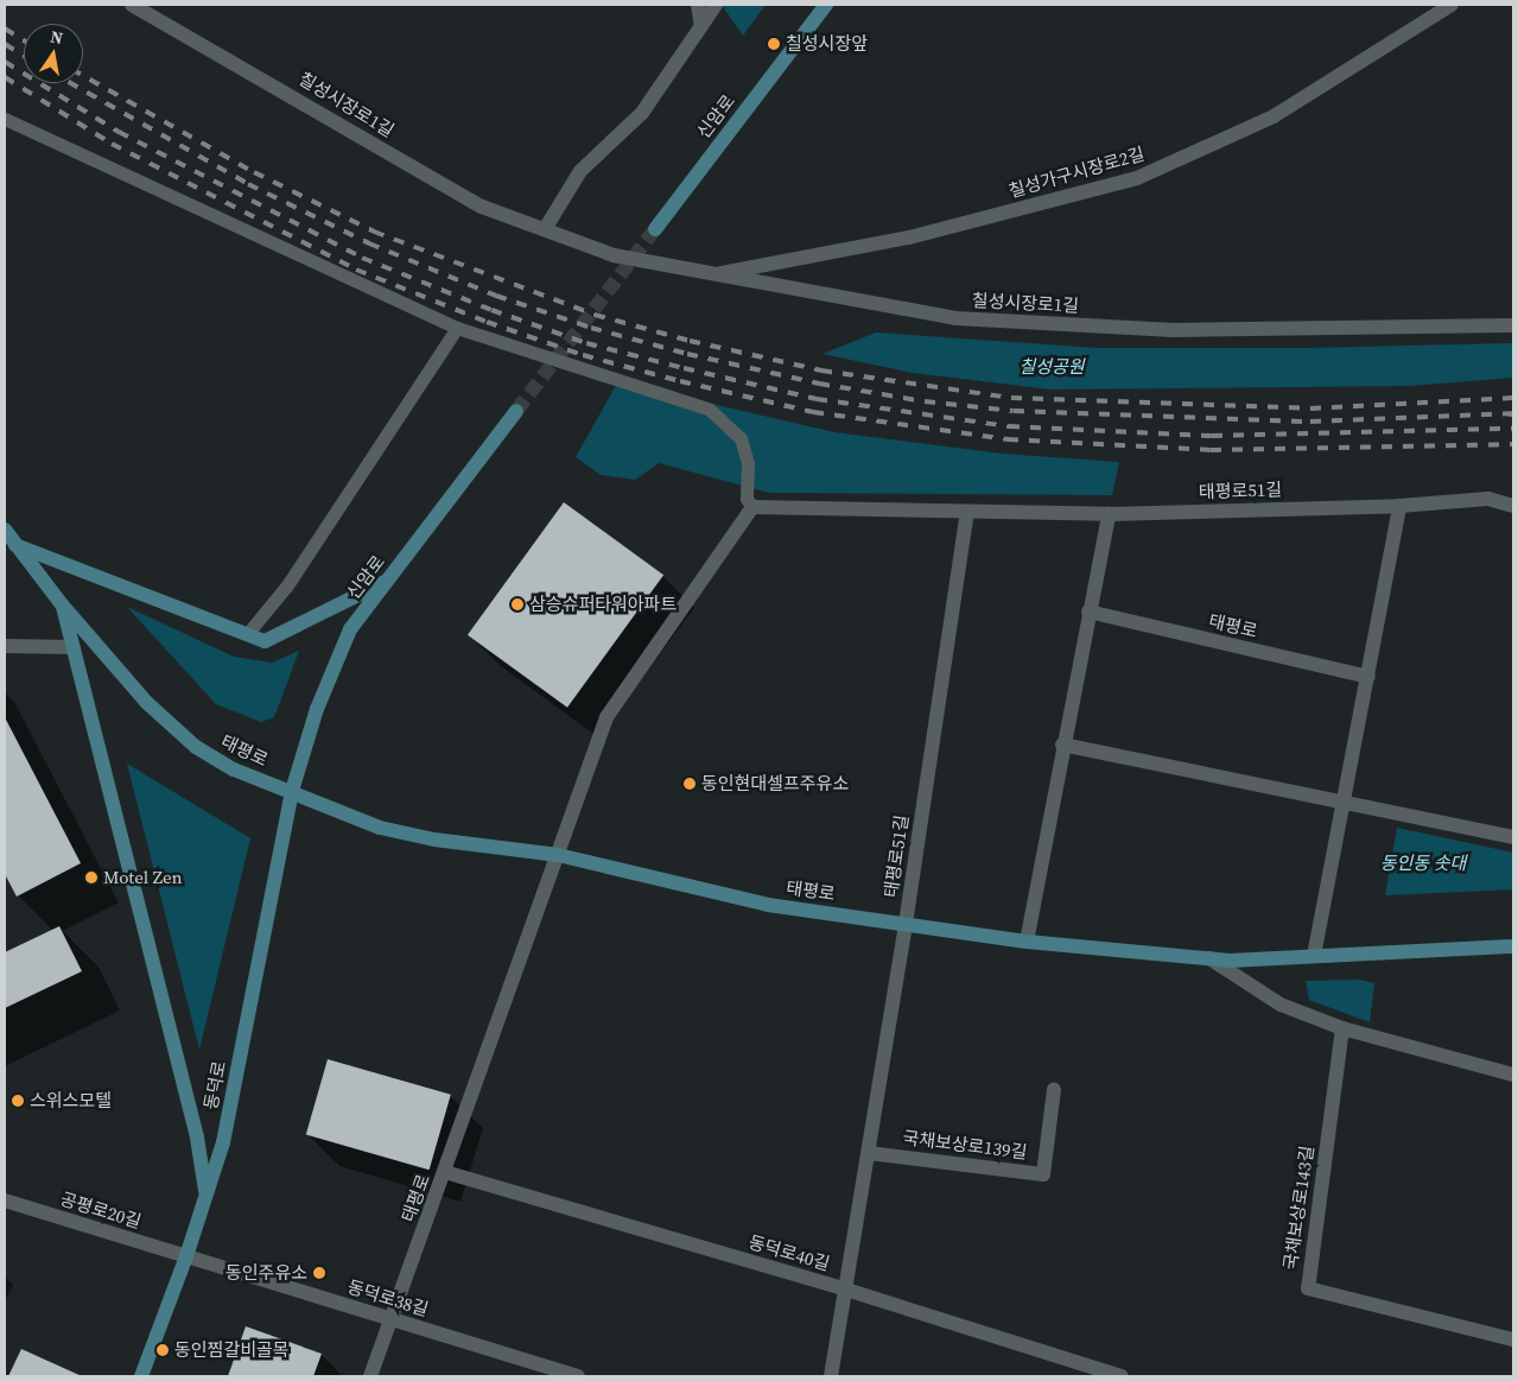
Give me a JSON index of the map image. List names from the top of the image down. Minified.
{"streets":{"main road":["신암로","태평로","동덕로"],"street":["칠성시장로1길","칠성가구시장로2길","태평로51길","국채보상로139길","국채보상로143길","공평로20길","동덕로40길","동덕로38길"]},"crossings":[["칠성시장로1길","칠성가구시장로2길"],["신암로","태평로"],["신암로","동덕로"],["태평로51길","태평로"],["태평로","동덕로"],["태평로","동덕로40길"],["태평로","동덕로38길"],["동덕로","공평로20길"],["동덕로","동덕로38길"],["공평로20길","동덕로38길"]],"parks":["칠성공원","동인동 솟대"],"places":["칠성시장앞","삼승슈퍼타워아파트","동인현대셀프주유소","Motel Zen","스위스모텔","동인주유소","동인찜갈비골목"],"north":"top"}
